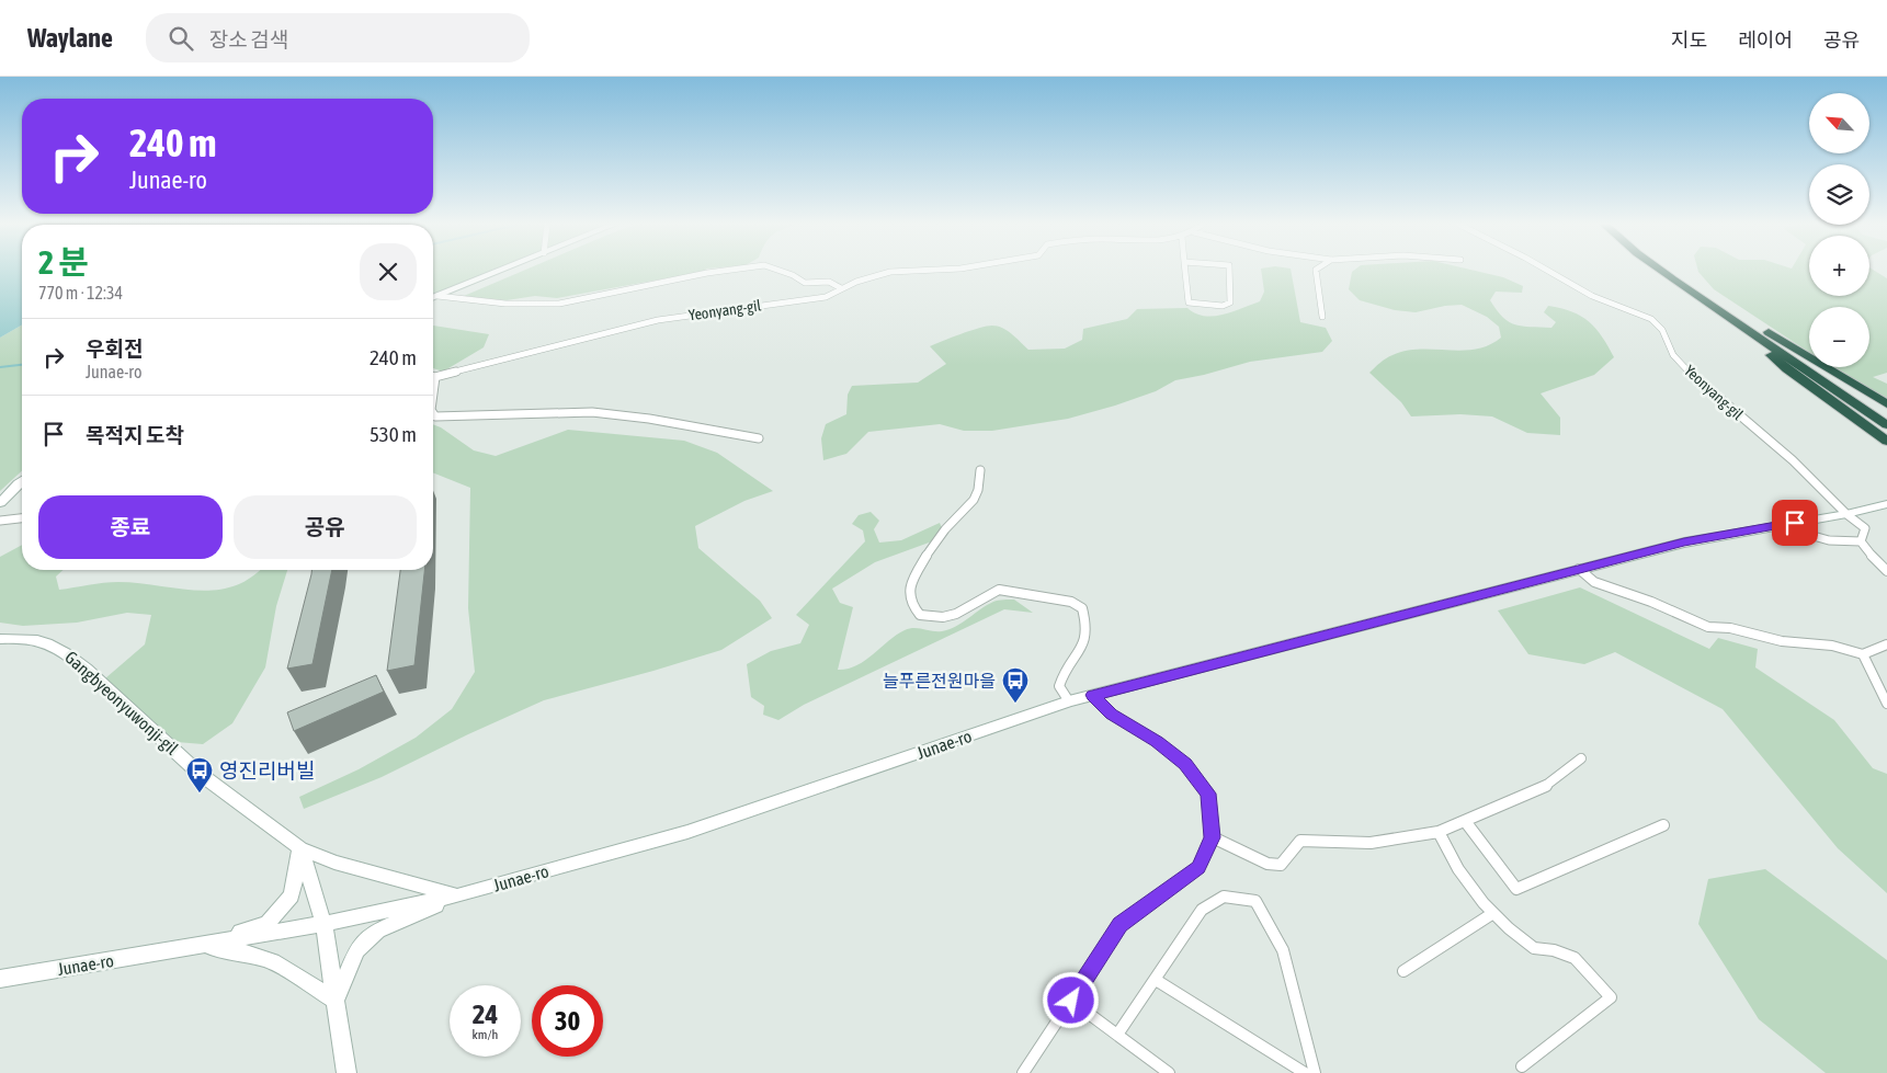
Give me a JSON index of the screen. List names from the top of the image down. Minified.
{"streets":{"main road":["Gangbyeonyuwonji-gil","Junae-ro"],"street":["Yeonyang-gil"]},"crossings":[["Yeonyang-gil","Junae-ro"],["Gangbyeonyuwonji-gil","Junae-ro"]],"places":{"bus stop":["늘푸른전원마을","영진리버빌"]},"north":"top left","page":{"header":"Waylane","search":"장소 검색","nav":["지도","레이어","공유"],"map_buttons":["+","−"],"turn":["240 m","Junae-ro"],"heading":["2 분","770 m · 12:34"],"list":[{"name":"우회전","note":"Junae-ro","value":"240 m"},{"name":"목적지 도착","value":"530 m"}],"buttons":["종료","공유"],"speed":"24 km/h","limit":"30"}}
